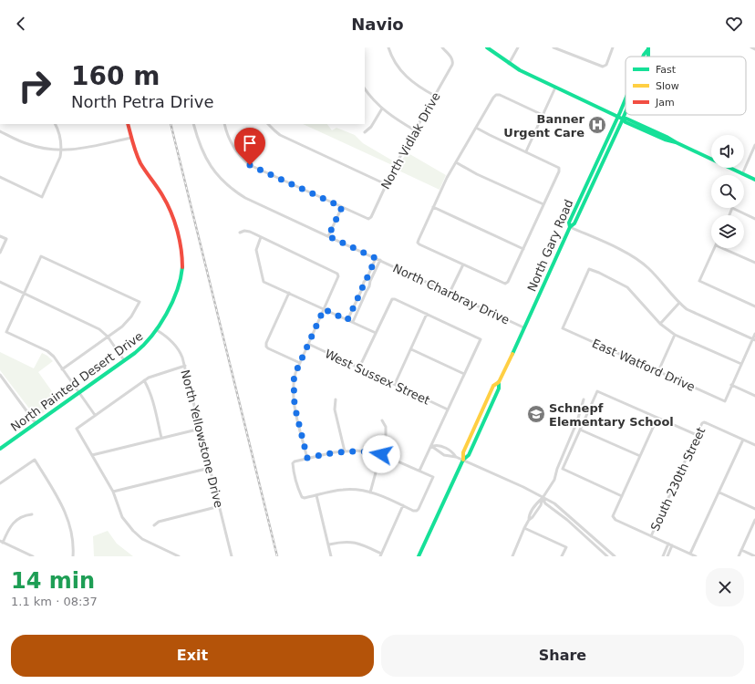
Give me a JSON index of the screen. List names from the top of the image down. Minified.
{"streets":{"main road":["North Gary Road","North Painted Desert Drive"],"street":["North Vidlak Drive","North Charbray Drive","East Watford Drive","West Sussex Street","North Yellowstone Drive","South 230th Street"]},"crossings":[["North Gary Road","North Charbray Drive"],["North Painted Desert Drive","North Yellowstone Drive"]],"places":{"hospital":["Banner Urgent Care"],"school or university":["Schnepf Elementary School"]},"legend":["Fast","Slow","Jam"],"page":{"header":"Navio","turn":["160 m","North Petra Drive"],"heading":["14 min","1.1 km · 08:37"],"buttons":["Exit","Share"]}}
